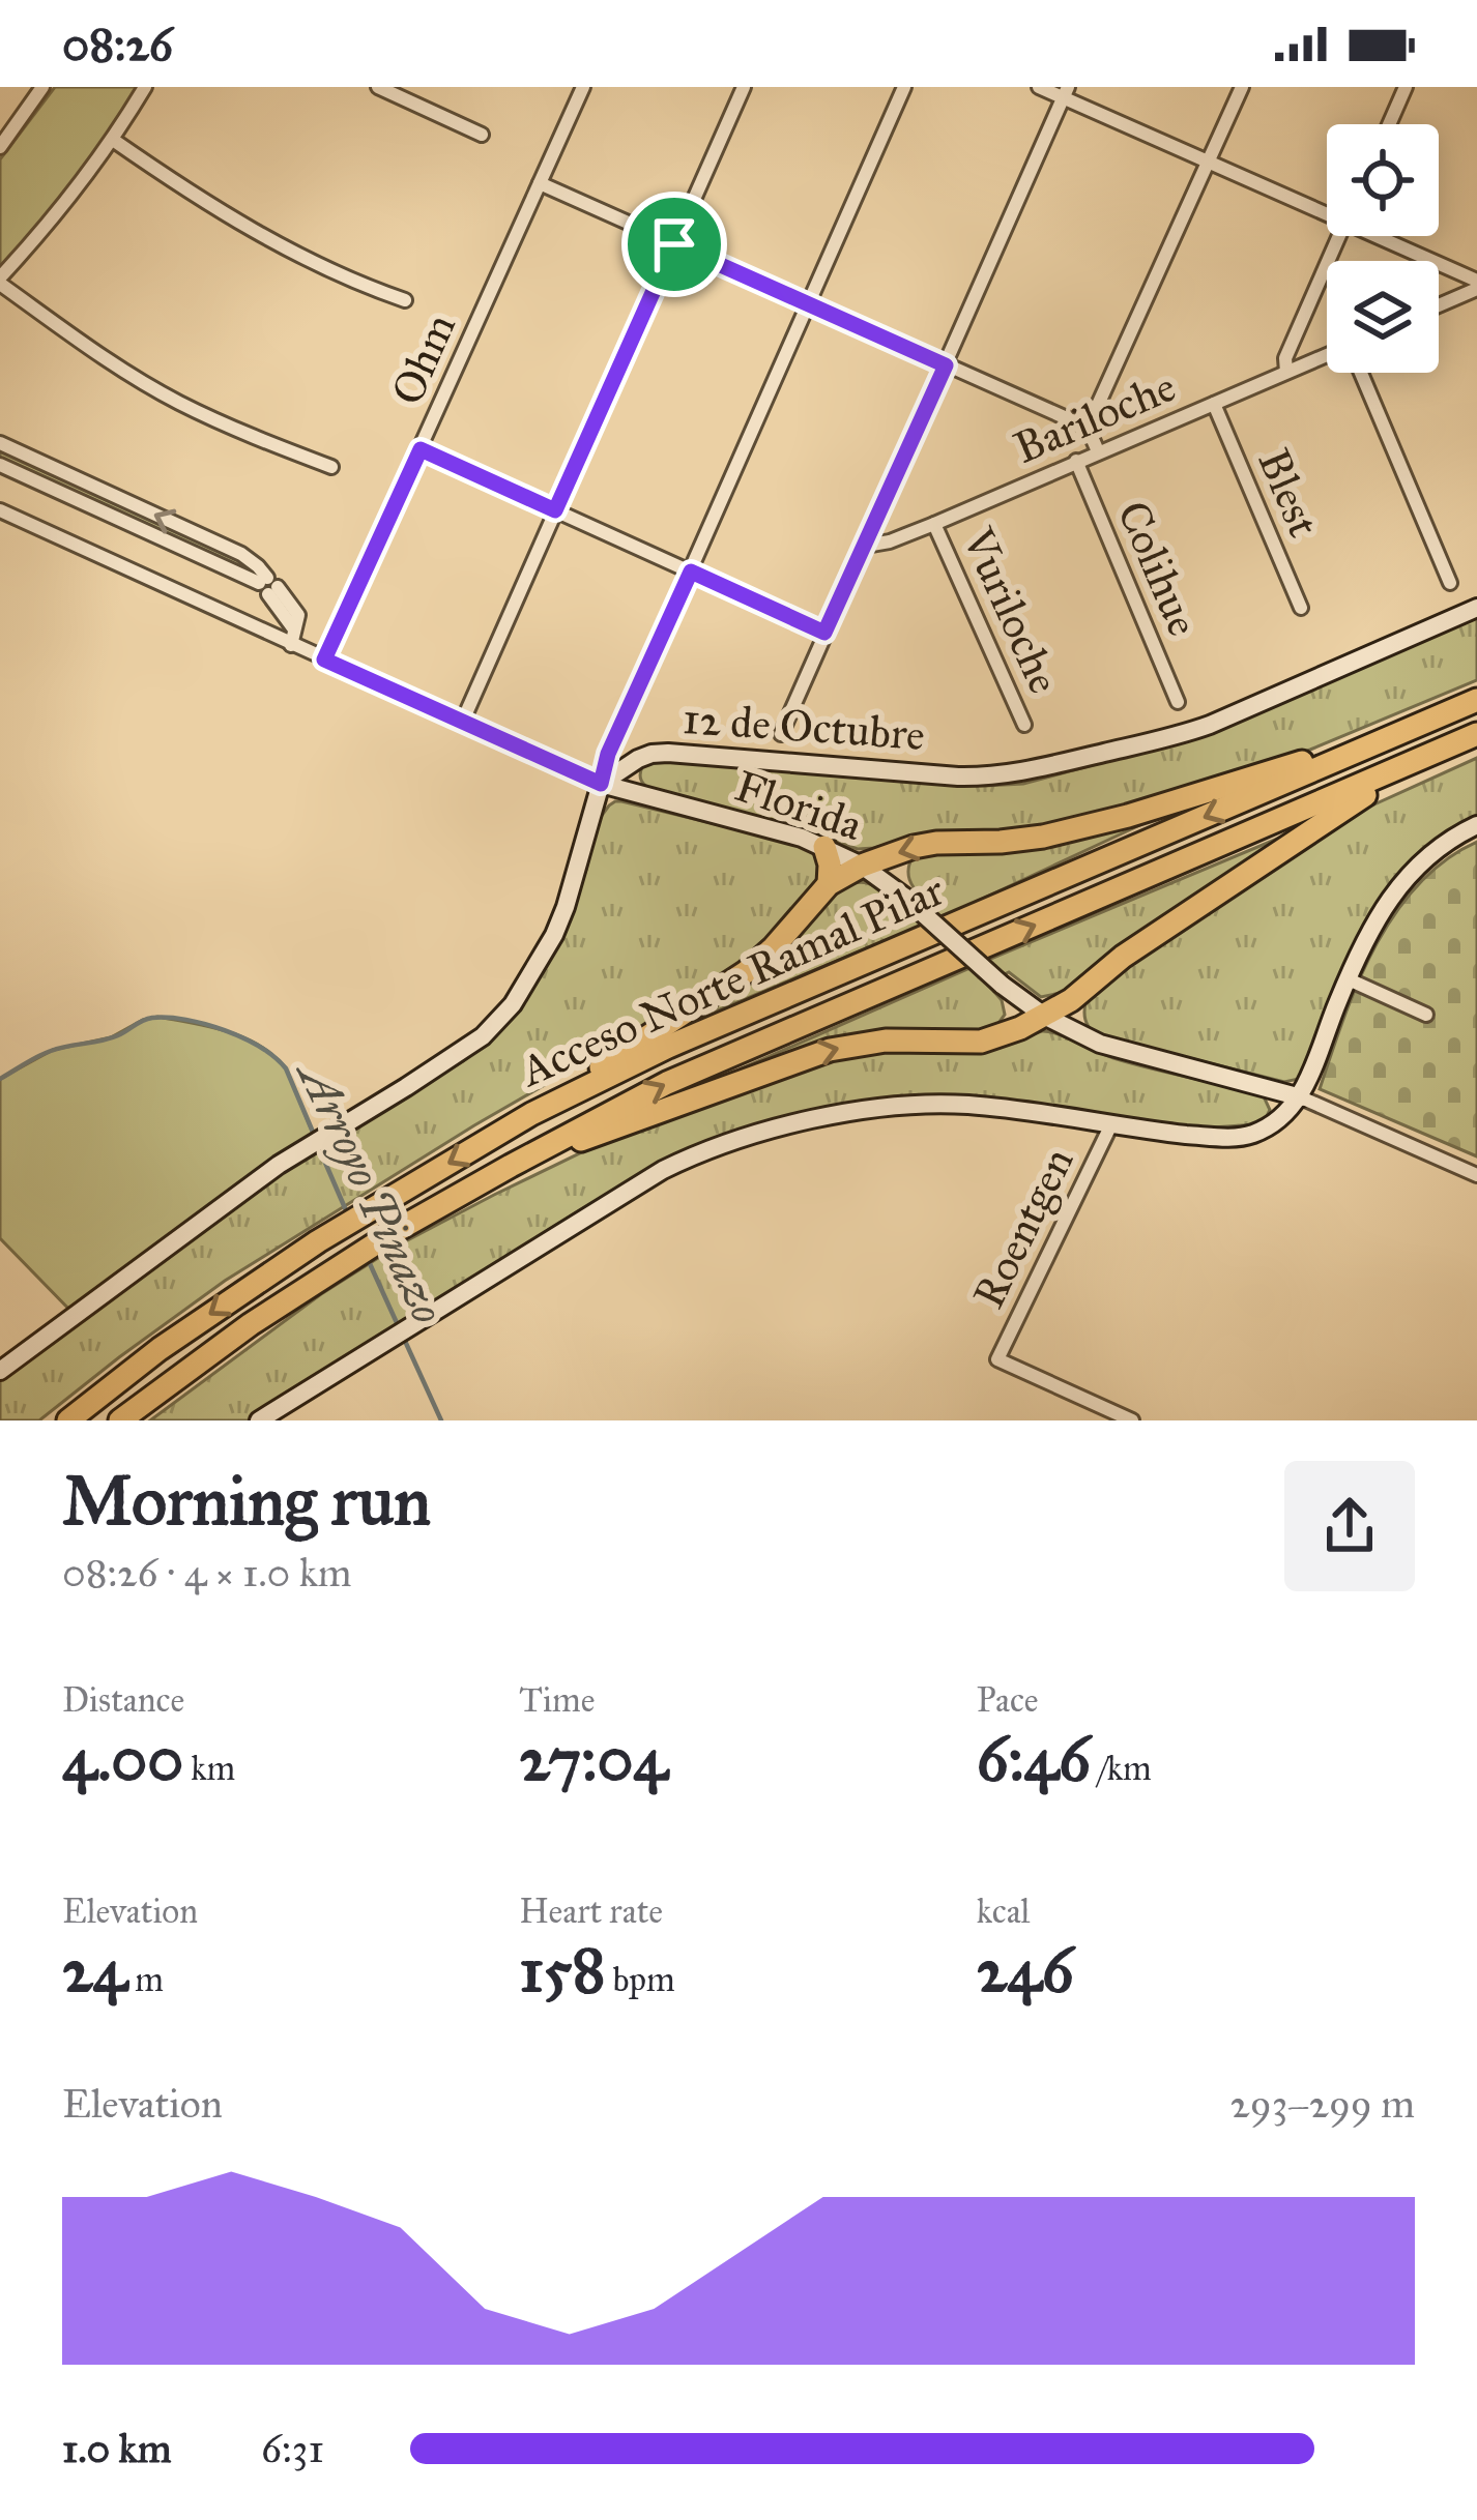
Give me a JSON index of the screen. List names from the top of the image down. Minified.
{"streets":{"highway":["Acceso Norte Ramal Pilar"],"street":["Ohm","Bariloche","Blest","Colihue","Vuriloche","12 de Octubre","Florida","Roentgen"]},"crossings":[["Ohm","Florida"],["Bariloche","Blest"],["Bariloche","Colihue"],["Bariloche","Vuriloche"],["12 de Octubre","Florida"]],"water":["Arroyo Pinazo"],"page":{"status":"08:26","heading":["Morning run","08:26 · 4 × 1.0 km"],"stats":[["Distance","4.00 km"],["Time","27:04"],["Pace","6:46 /km"],["Elevation","24 m"],["Heart rate","158 bpm"],["kcal","246"]],"chart":["Elevation","293–299 m"],"list":[{"name":"1.0 km","note":"6:31"}]}}
